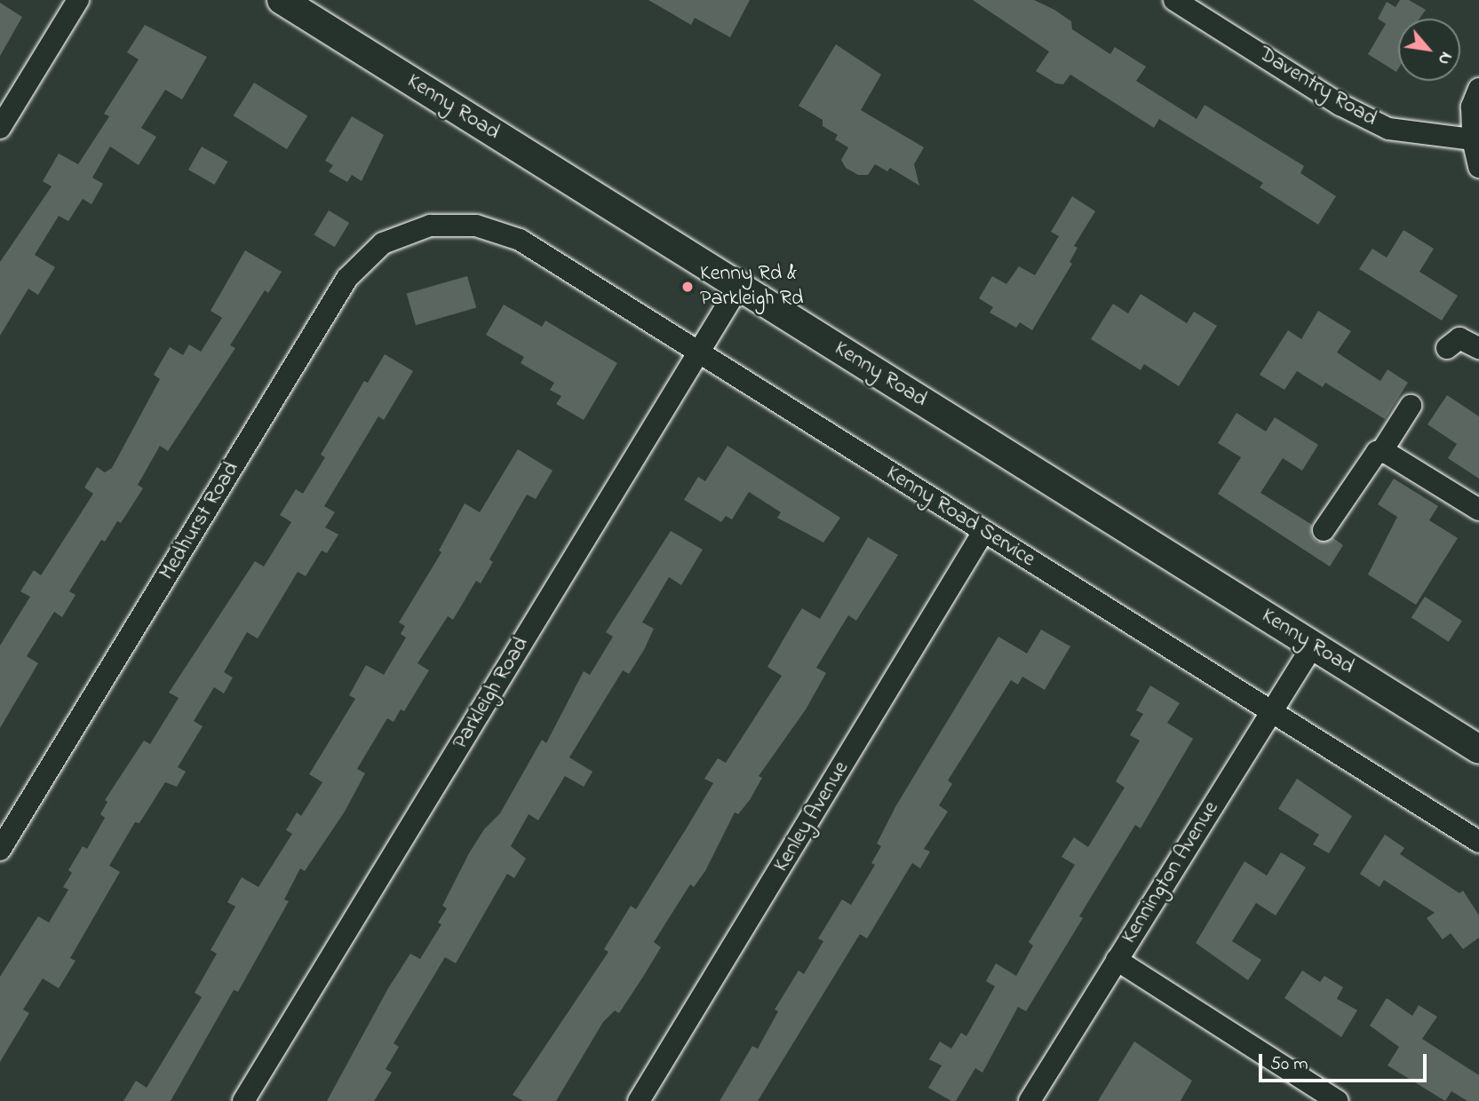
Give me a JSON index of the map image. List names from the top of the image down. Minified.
{"streets":{"main road":["Kenny Road"],"street":["Daventry Road","Kenny Road Service","Medhurst Road","Parkleigh Road","Kenley Avenue","Kennington Avenue"]},"crossings":[["Kenny Road","Parkleigh Road"],["Kenny Road","Kennington Avenue"],["Kenny Road Service","Medhurst Road"],["Kenny Road Service","Parkleigh Road"],["Kenny Road Service","Kenley Avenue"],["Kenny Road Service","Kennington Avenue"]],"places":["Kenny Rd & Parkleigh Rd"],"scale_bar":"50 m","north":"bottom right"}
